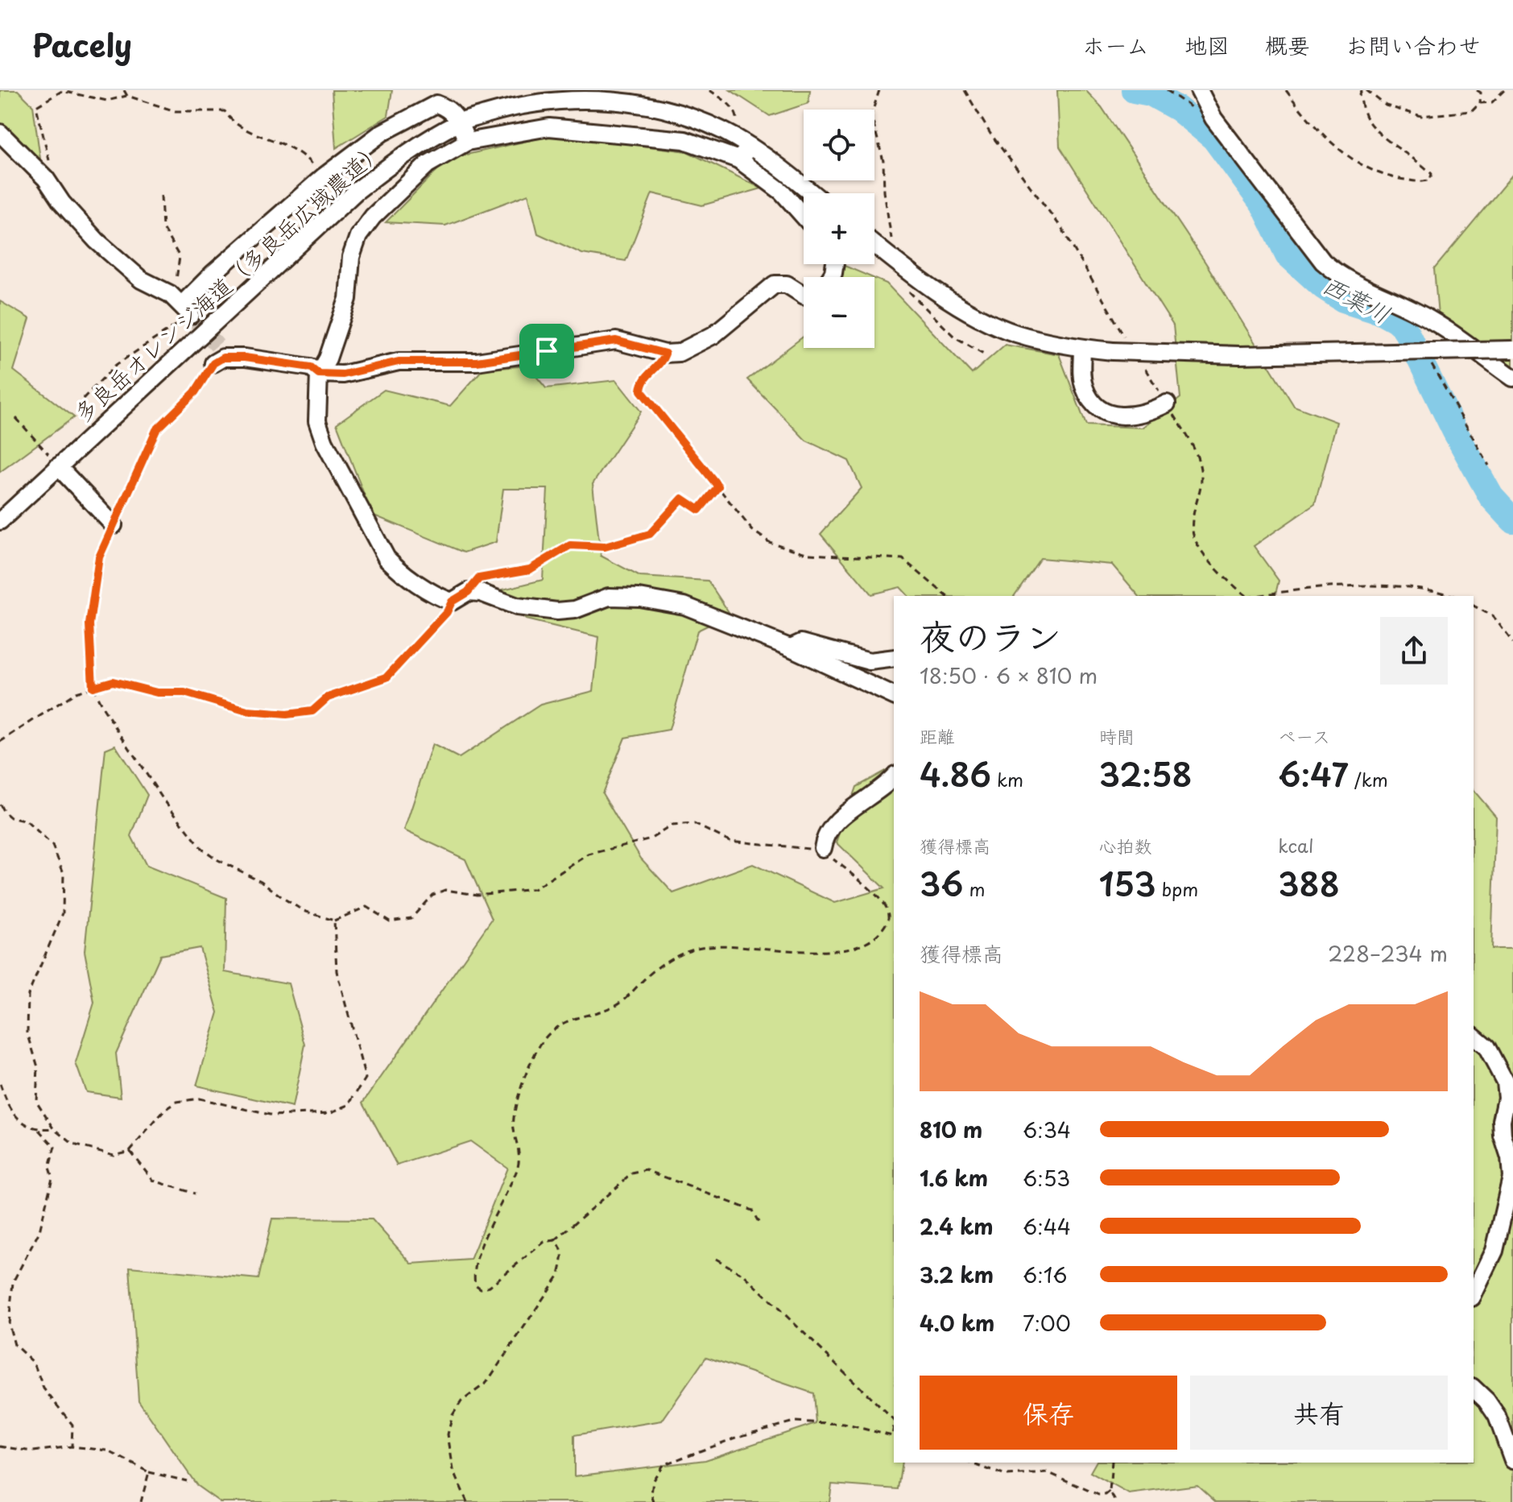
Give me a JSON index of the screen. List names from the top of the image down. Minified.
{"streets":{"street":["多良岳オレンジ海道（多良岳広域農道）"]},"water":["西葉川"],"page":{"header":"Pacely","nav":["ホーム","地図","概要","お問い合わせ"],"map_buttons":["+","−"],"heading":["夜のラン","18:50 · 6 × 810 m"],"stats":[["距離","4.86 km"],["時間","32:58"],["ペース","6:47 /km"],["獲得標高","36 m"],["心拍数","153 bpm"],["kcal","388"]],"chart":["獲得標高","228–234 m"],"list":[{"name":"810 m","note":"6:34"},{"name":"1.6 km","note":"6:53"},{"name":"2.4 km","note":"6:44"},{"name":"3.2 km","note":"6:16"},{"name":"4.0 km","note":"7:00"}],"buttons":["保存","共有"]}}
